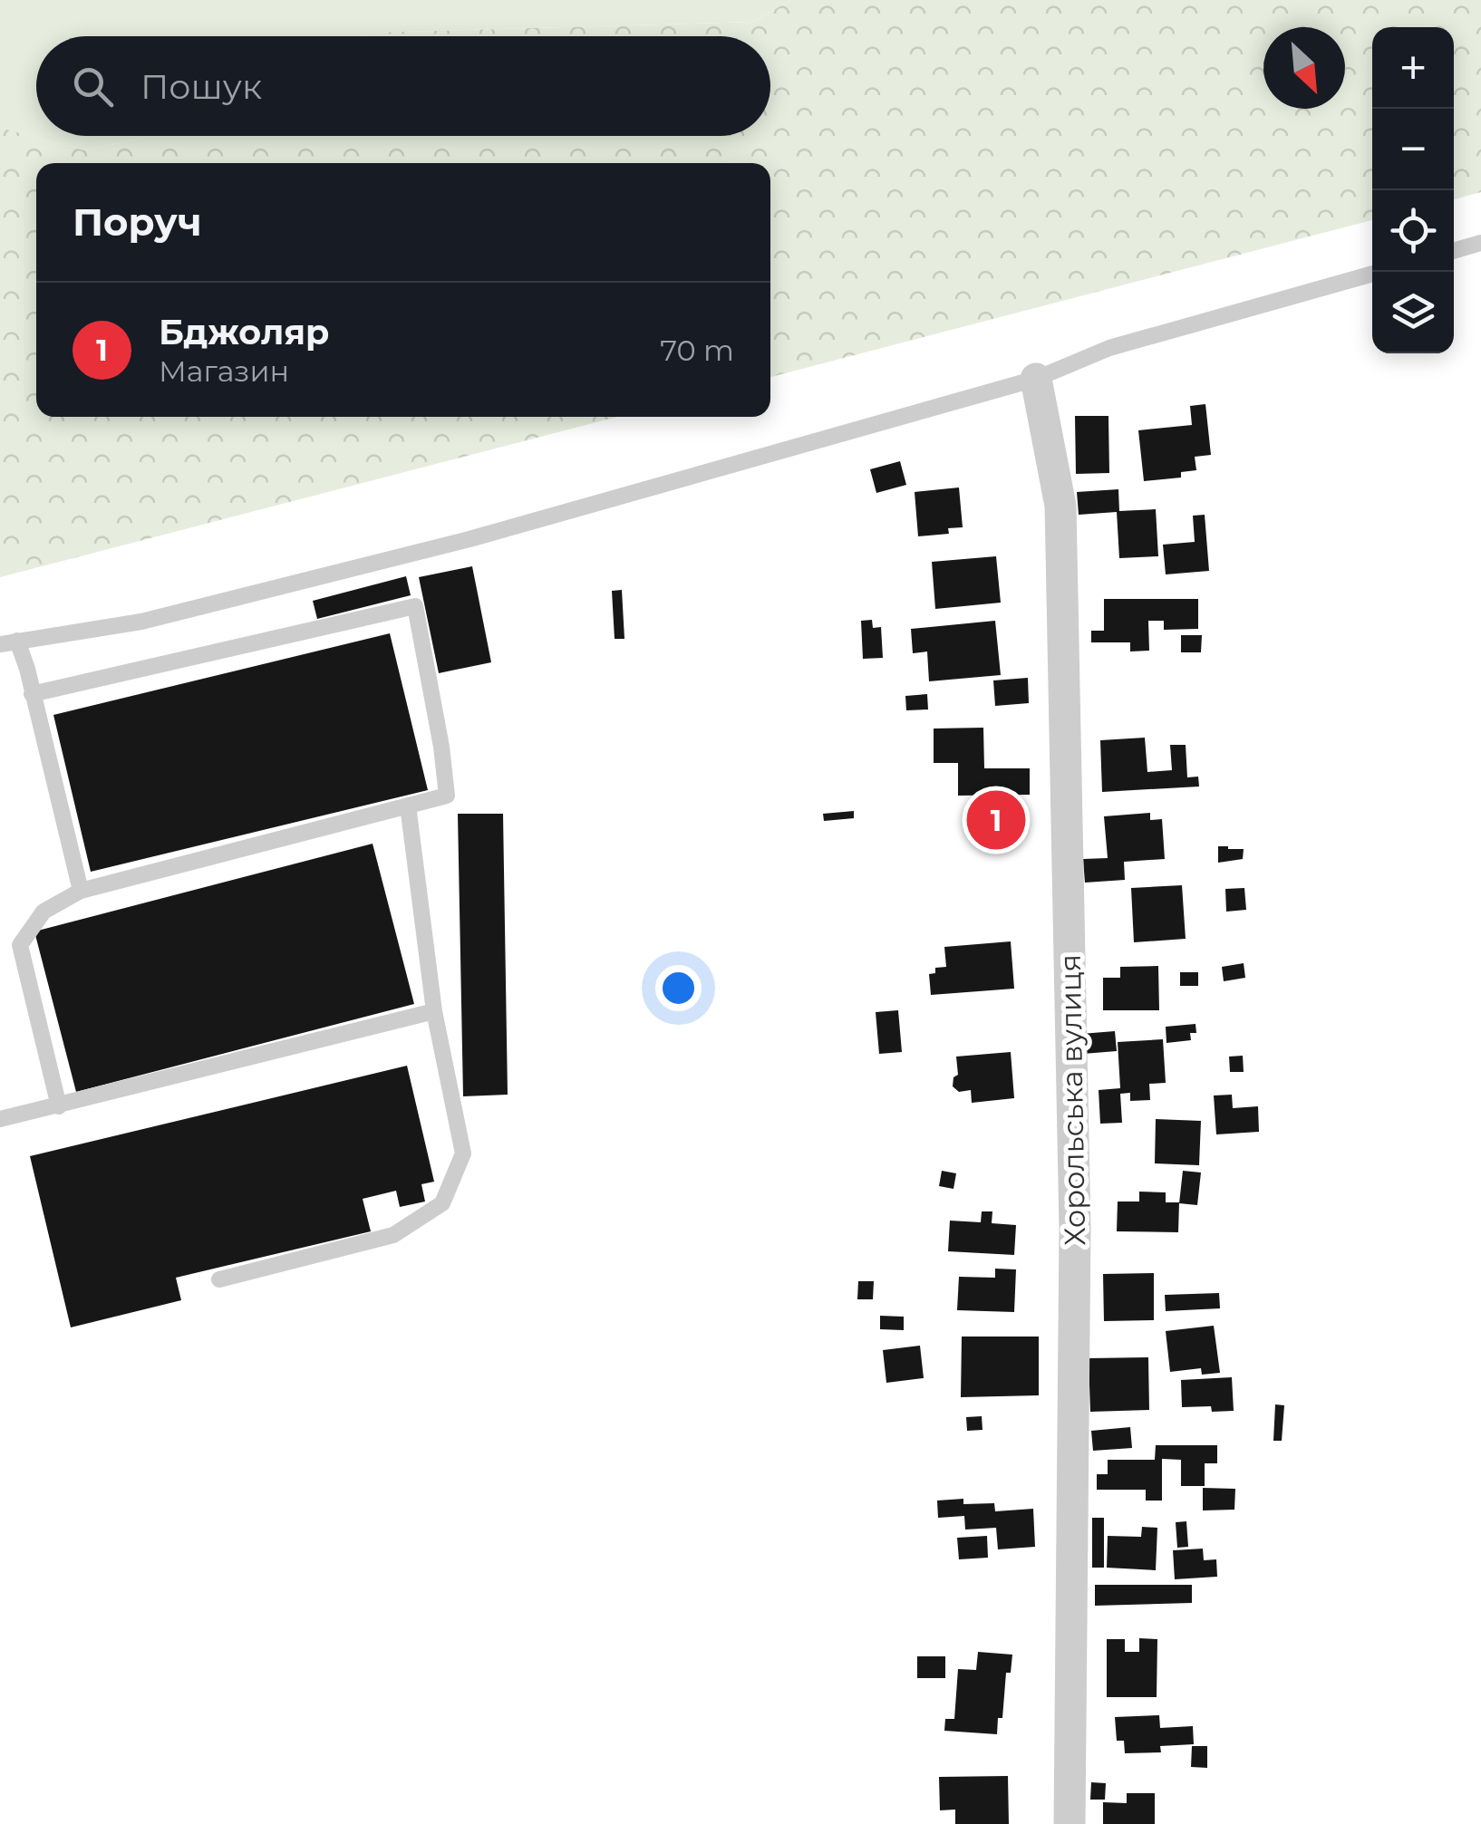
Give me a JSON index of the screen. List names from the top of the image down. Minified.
{"streets":{"street":["Хорольська вулиця"]},"north":"bottom right","page":{"map_buttons":["+","−"],"search":"Пошук","heading":"Поруч","list":[{"mark":"1","name":"Бджоляр","note":"Магазин","value":"70 m"}],"pins":"1"}}
